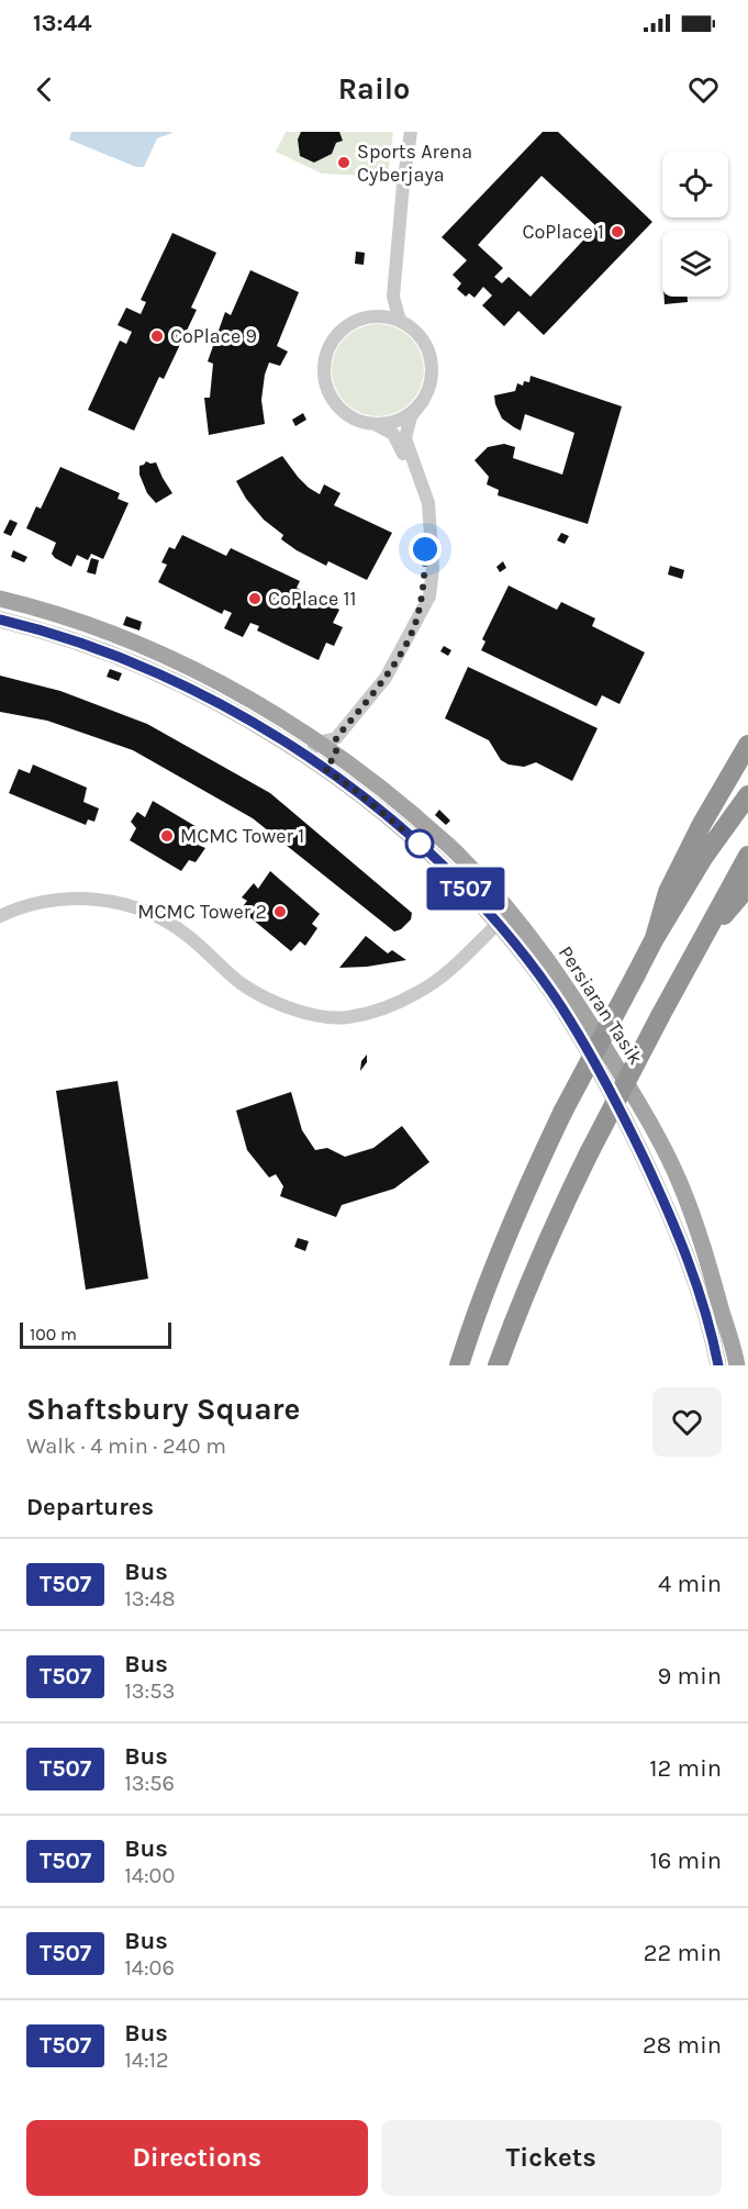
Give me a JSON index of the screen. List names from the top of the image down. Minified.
{"streets":{"main road":["Persiaran Tasik"]},"places":["Sports Arena Cyberjaya","CoPlace 1","CoPlace 9","CoPlace 11","MCMC Tower 1","MCMC Tower 2"],"lines":["bus line T507"],"scale_bar":"100 m","page":{"status":"13:44","header":"Railo","on_map":"T507","scale":"100 m","heading":[["Shaftsbury Square","Walk · 4 min · 240 m"],"Departures"],"list":[{"mark":"T507","name":"Bus","note":"13:48","value":"4 min"},{"mark":"T507","name":"Bus","note":"13:53","value":"9 min"},{"mark":"T507","name":"Bus","note":"13:56","value":"12 min"},{"mark":"T507","name":"Bus","note":"14:00","value":"16 min"},{"mark":"T507","name":"Bus","note":"14:06","value":"22 min"},{"mark":"T507","name":"Bus","note":"14:12","value":"28 min"}],"buttons":["Directions","Tickets"]}}
